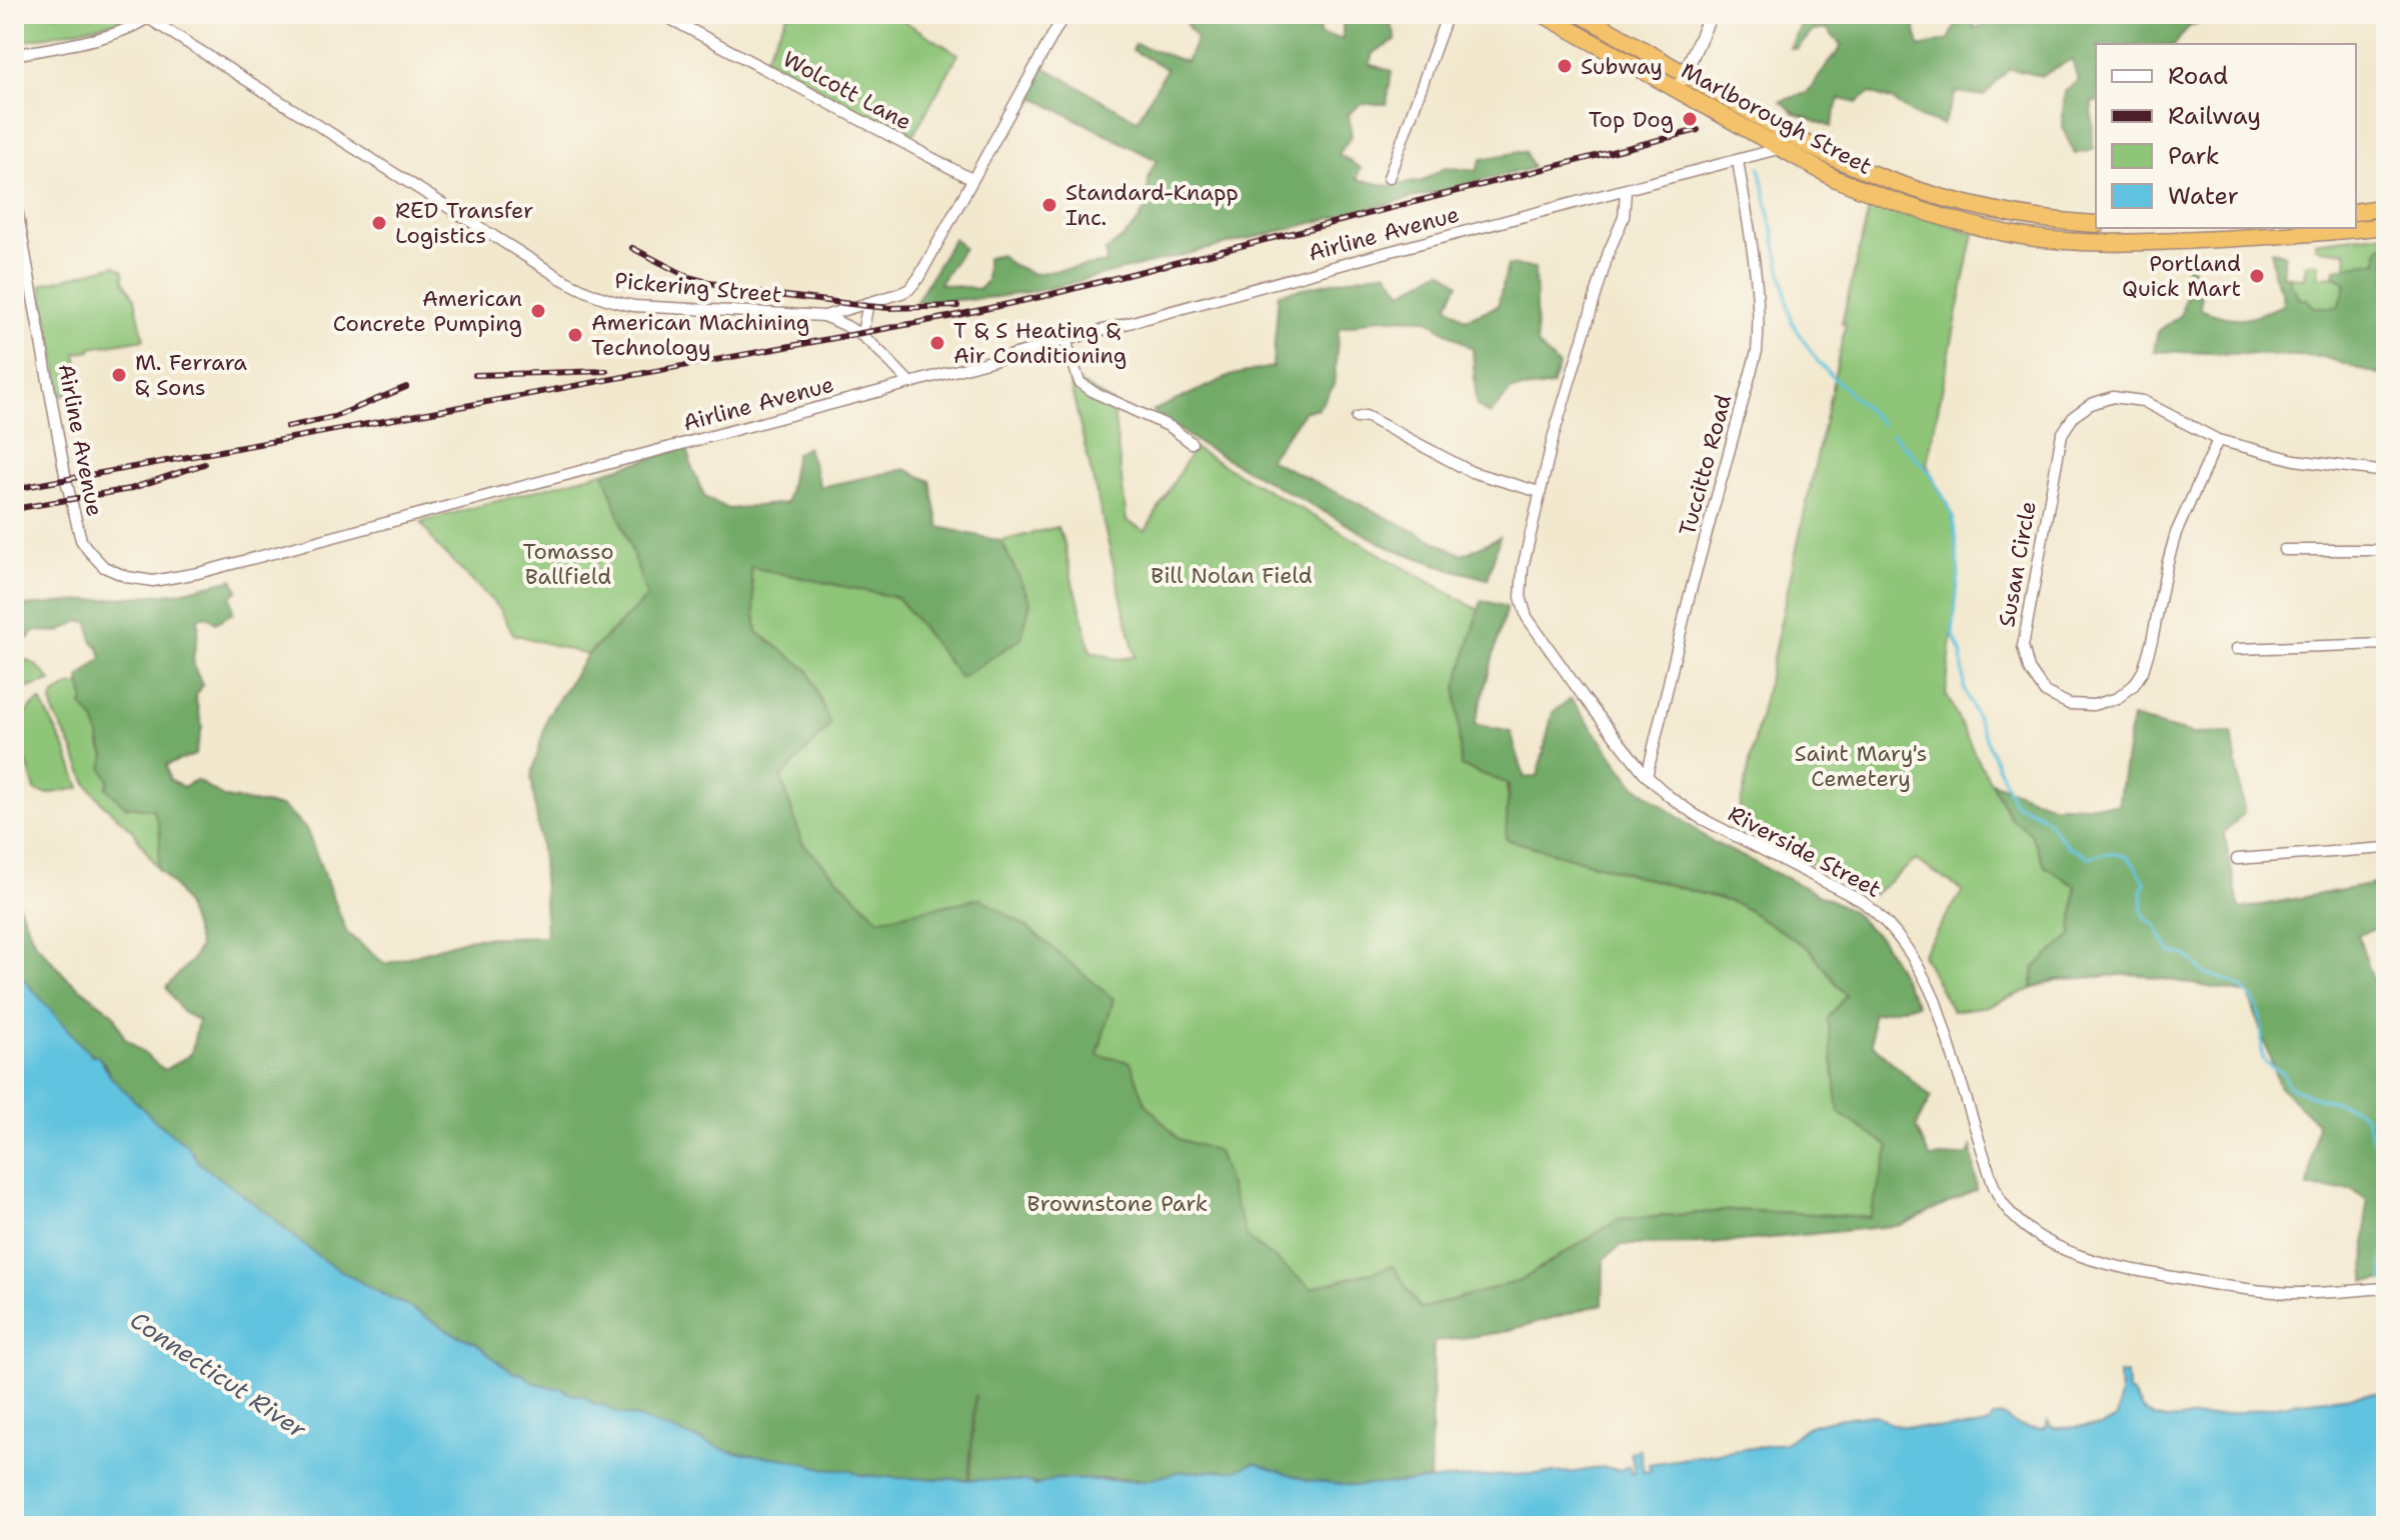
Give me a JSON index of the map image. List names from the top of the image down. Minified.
{"streets":{"highway":["Marlborough Street"],"street":["Wolcott Lane","Airline Avenue","Pickering Street","Tuccitto Road","Susan Circle","Riverside Street"]},"crossings":[["Wolcott Lane","Pickering Street"],["Marlborough Street","Airline Avenue"],["Airline Avenue","Tuccitto Road"],["Airline Avenue","Riverside Street"],["Tuccitto Road","Riverside Street"]],"water":["Connecticut River"],"parks":["Tomasso Ballfield","Bill Nolan Field","Saint Mary's Cemetery","Brownstone Park"],"places":["Subway","Top Dog","Standard-Knapp Inc.","RED Transfer Logistics","Portland Quick Mart","American Concrete Pumping","American Machining Technology","T & S Heating & Air Conditioning","M. Ferrara & Sons"],"legend":["Road","Railway","Park","Water"]}
